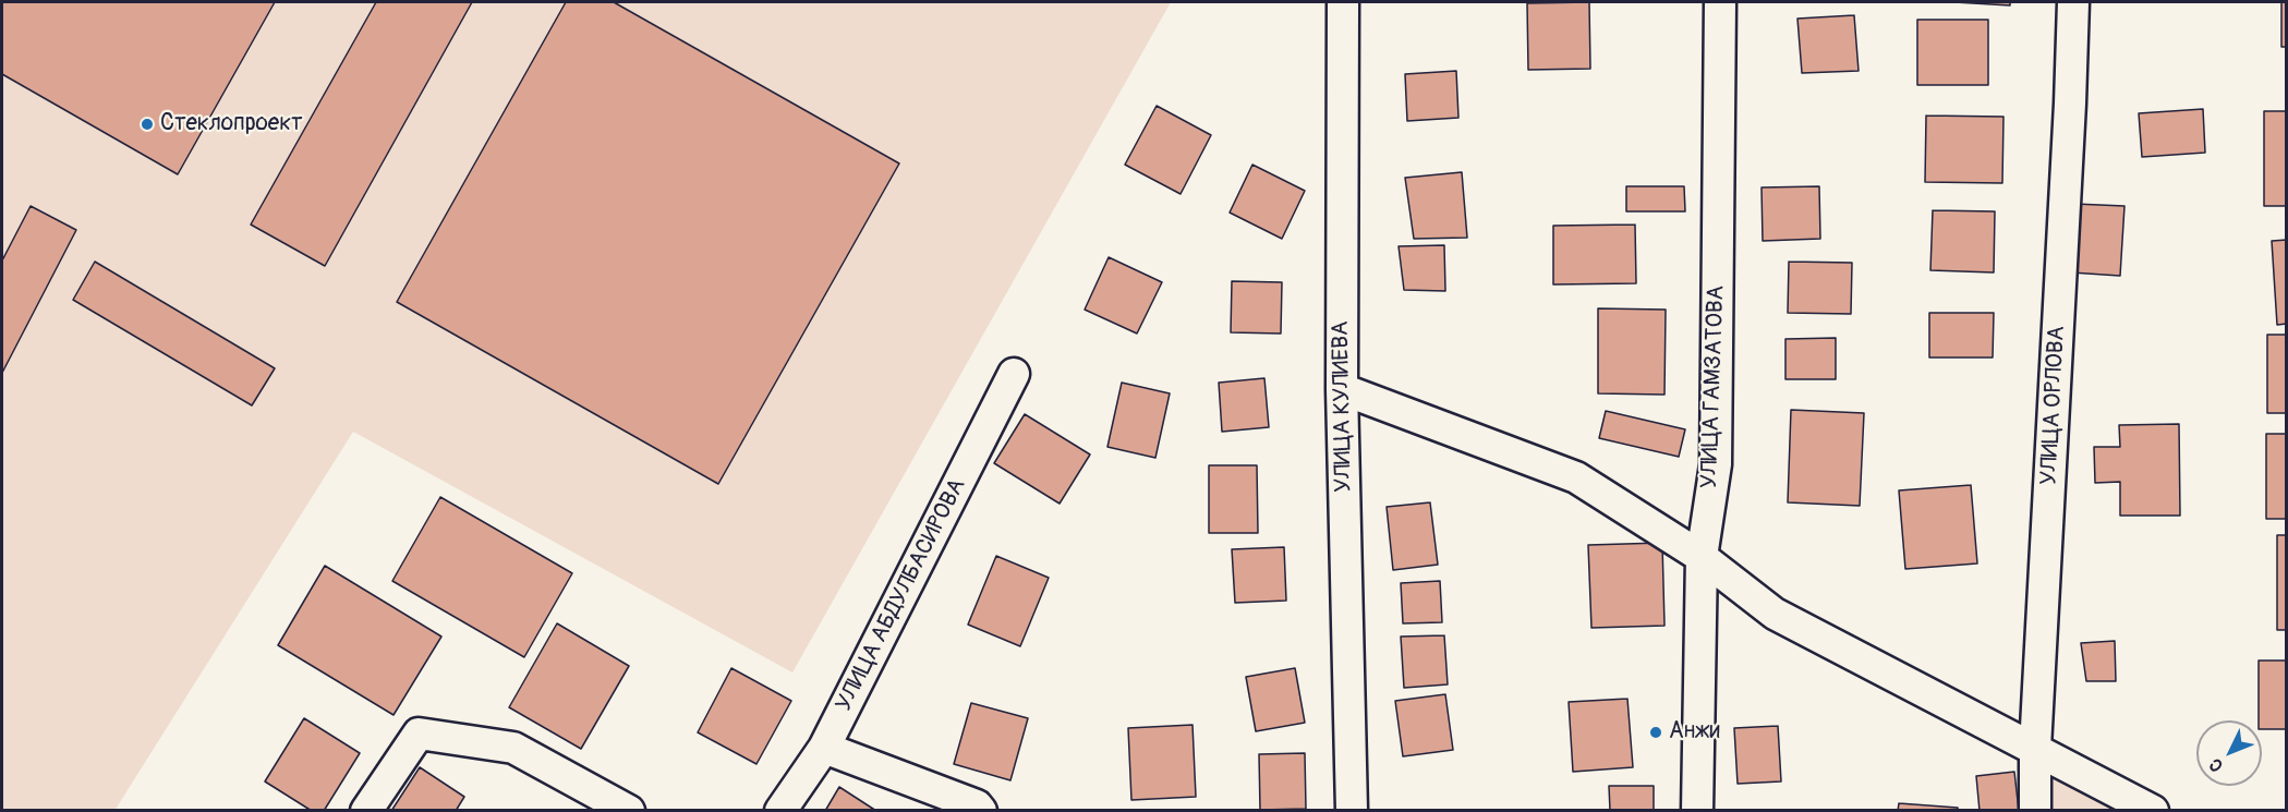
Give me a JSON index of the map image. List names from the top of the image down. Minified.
{"streets":{"street":["УЛИЦА ГАМЗАТОВА","УЛИЦА ОРЛОВА","УЛИЦА КУЛИЕВА","УЛИЦА АБДУЛБАСИРОВА"]},"places":["Стеклопроект","Анжи"],"north":"bottom left"}
